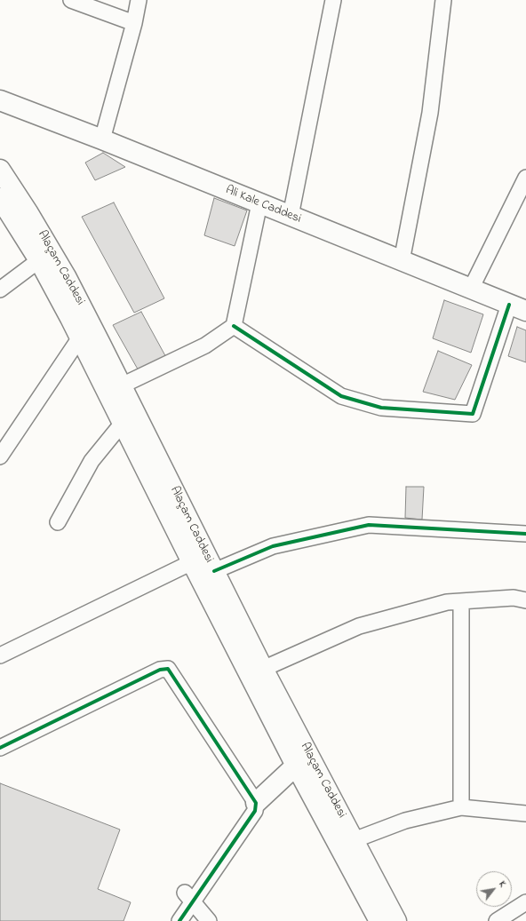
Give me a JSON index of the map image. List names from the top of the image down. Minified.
{"streets":{"main road":["Ali Kale Caddesi","Alaçam Caddesi"]},"north":"top right"}
